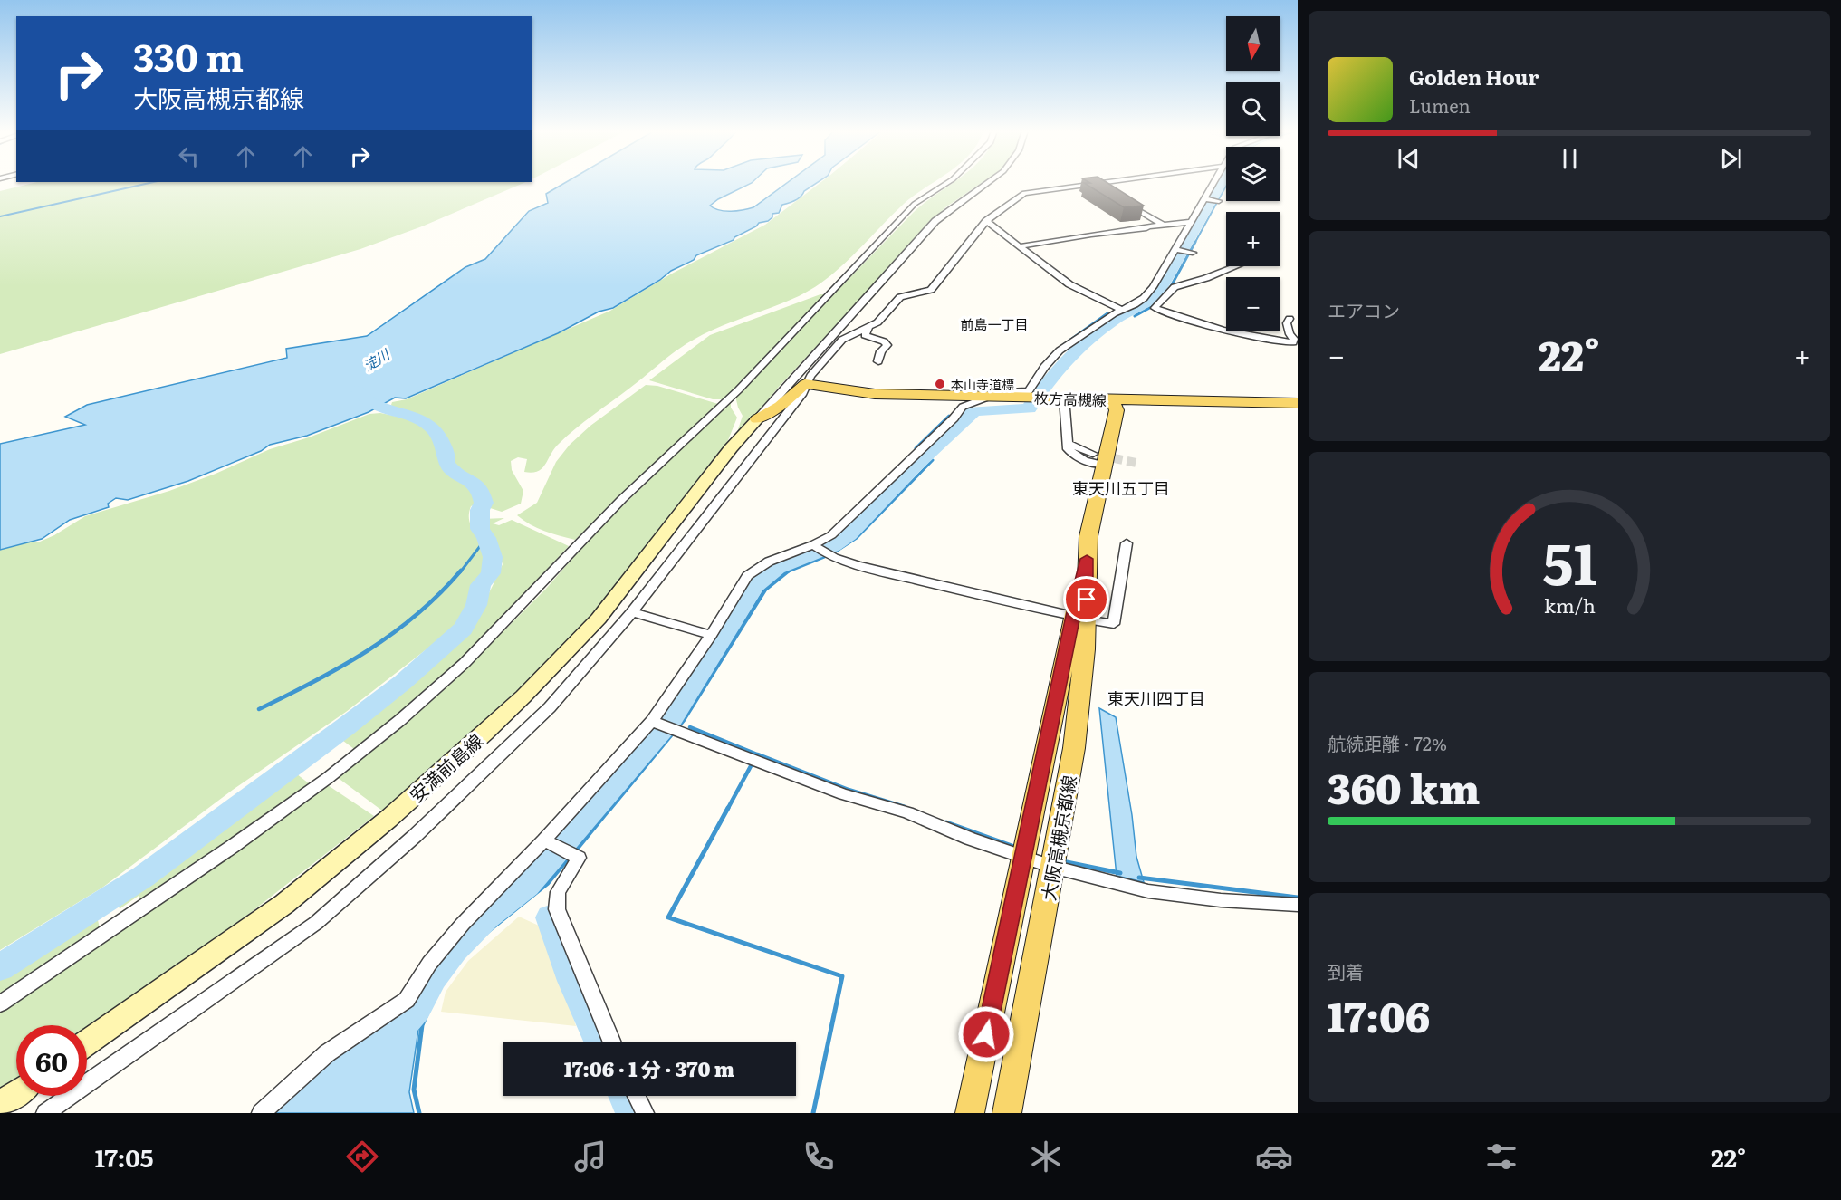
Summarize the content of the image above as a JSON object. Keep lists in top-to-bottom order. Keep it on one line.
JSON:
{"streets":{"main road":["枚方高槻線","安満前島線","大阪高槻京都線"]},"crossings":[["枚方高槻線","大阪高槻京都線"]],"districts":["前島一丁目","東天川五丁目","東天川四丁目"],"water":["淀川"],"places":["本山寺道標"],"north":"bottom","page":{"map_buttons":["+","−"],"turn":["330 m","大阪高槻京都線"],"song":["Golden Hour","Lumen"],"tile":["エアコン",["航続距離 · 72%","360 km"],["到着","17:06"]],"heat":["−","22°","+"],"limit":"60","trip":"17:06 · 1 分 · 370 m","tabs":["17:05","22°"],"gauge":["51","km/h"]}}
